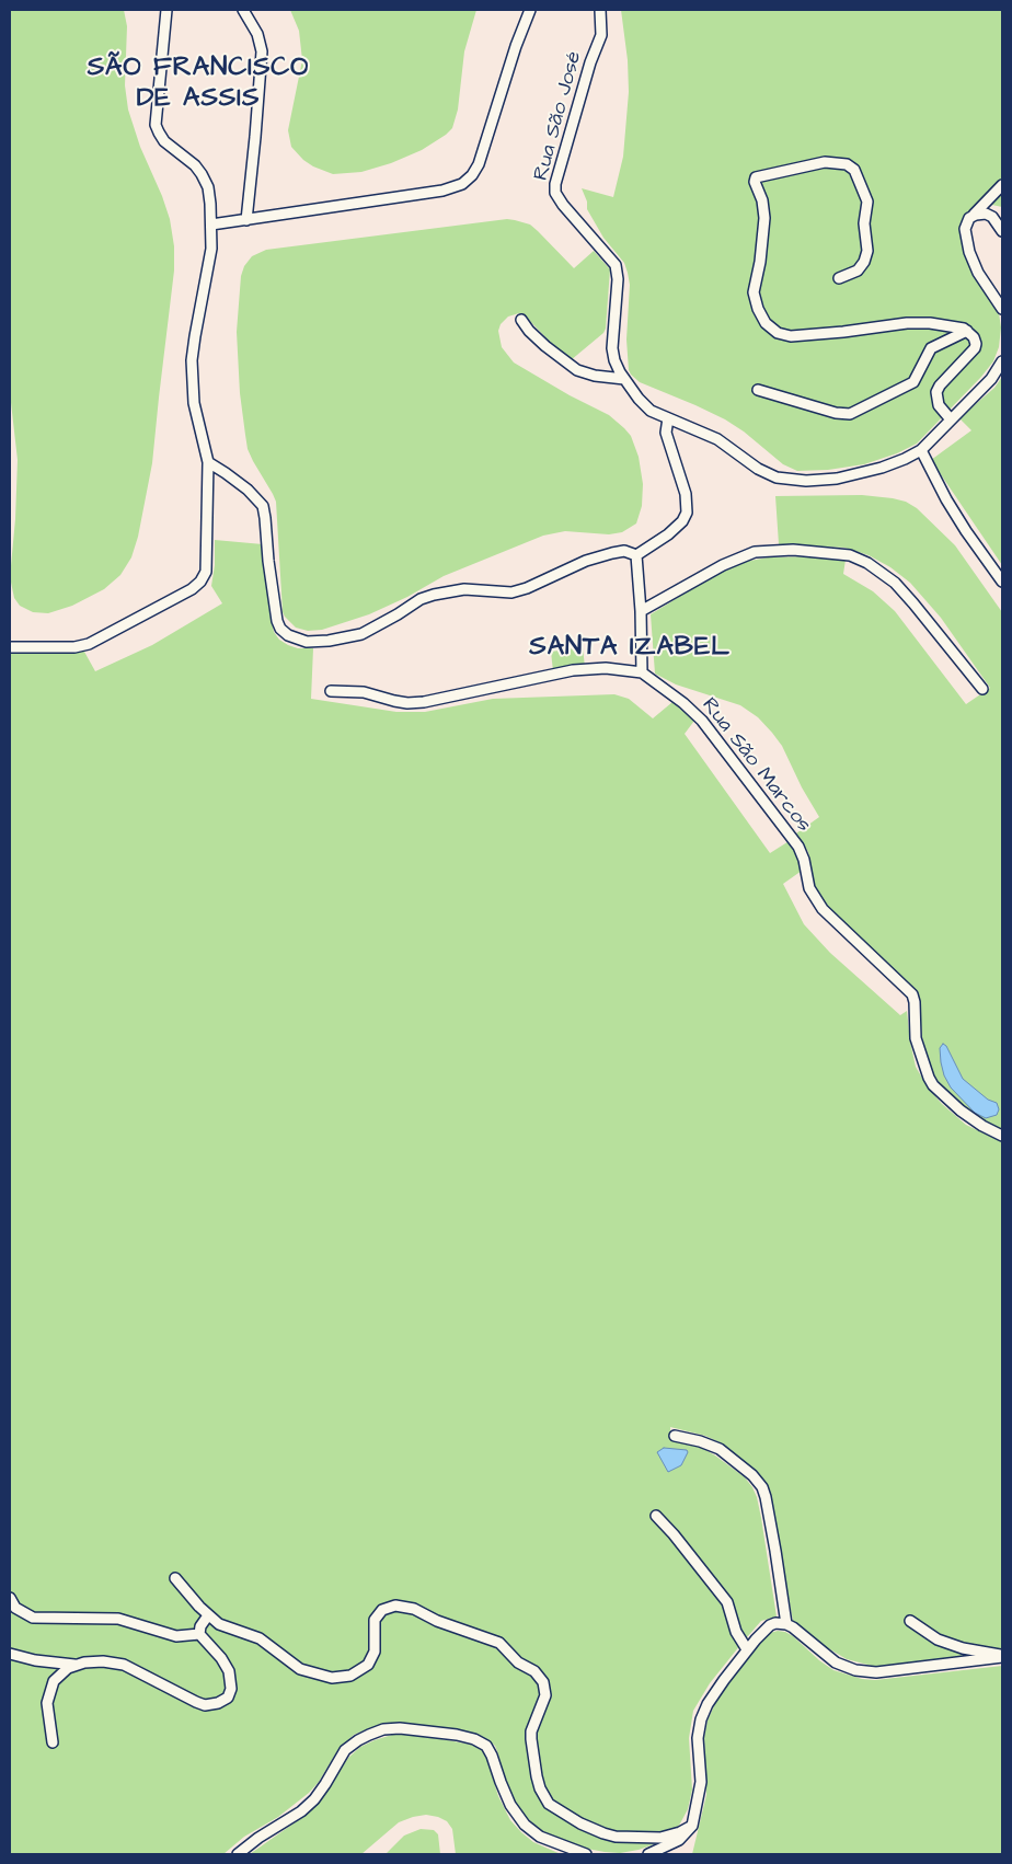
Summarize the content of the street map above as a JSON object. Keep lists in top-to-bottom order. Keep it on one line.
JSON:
{"streets":{"street":["Rua São José","Rua São Marcos"]},"districts":["SÃO FRANCISCO DE ASSIS","SANTA IZABEL"]}
